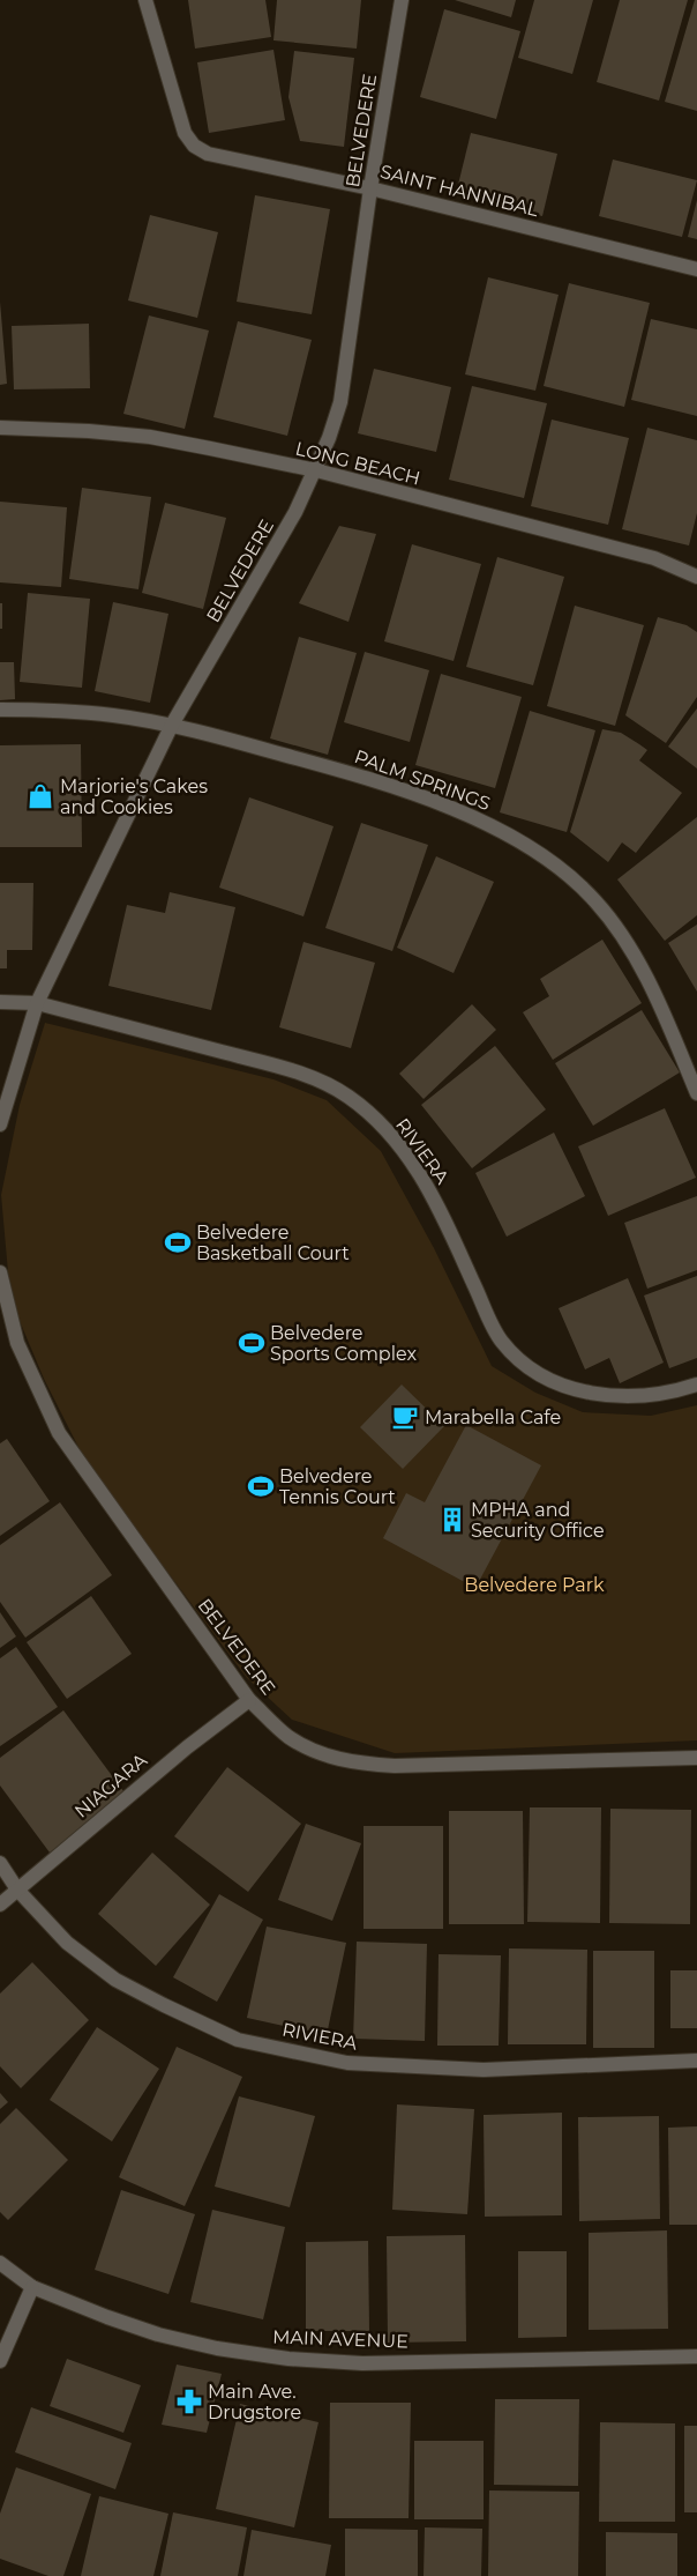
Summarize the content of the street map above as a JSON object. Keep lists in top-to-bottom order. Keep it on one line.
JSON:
{"streets":{"street":["BELVEDERE","SAINT HANNIBAL","LONG BEACH","PALM SPRINGS","RIVIERA","NIAGARA","MAIN AVENUE"]},"crossings":[["BELVEDERE","SAINT HANNIBAL"],["BELVEDERE","LONG BEACH"],["BELVEDERE","PALM SPRINGS"],["BELVEDERE","RIVIERA"],["BELVEDERE","NIAGARA"],["RIVIERA","NIAGARA"]],"parks":["Belvedere Park"],"places":{"shop":["Marjorie's Cakes and Cookies"],"sports":["Belvedere Basketball Court","Belvedere Sports Complex","Belvedere Tennis Court"],"cafe":["Marabella Cafe"],"building":["MPHA and Security Office"],"pharmacy":["Main Ave. Drugstore"]}}
